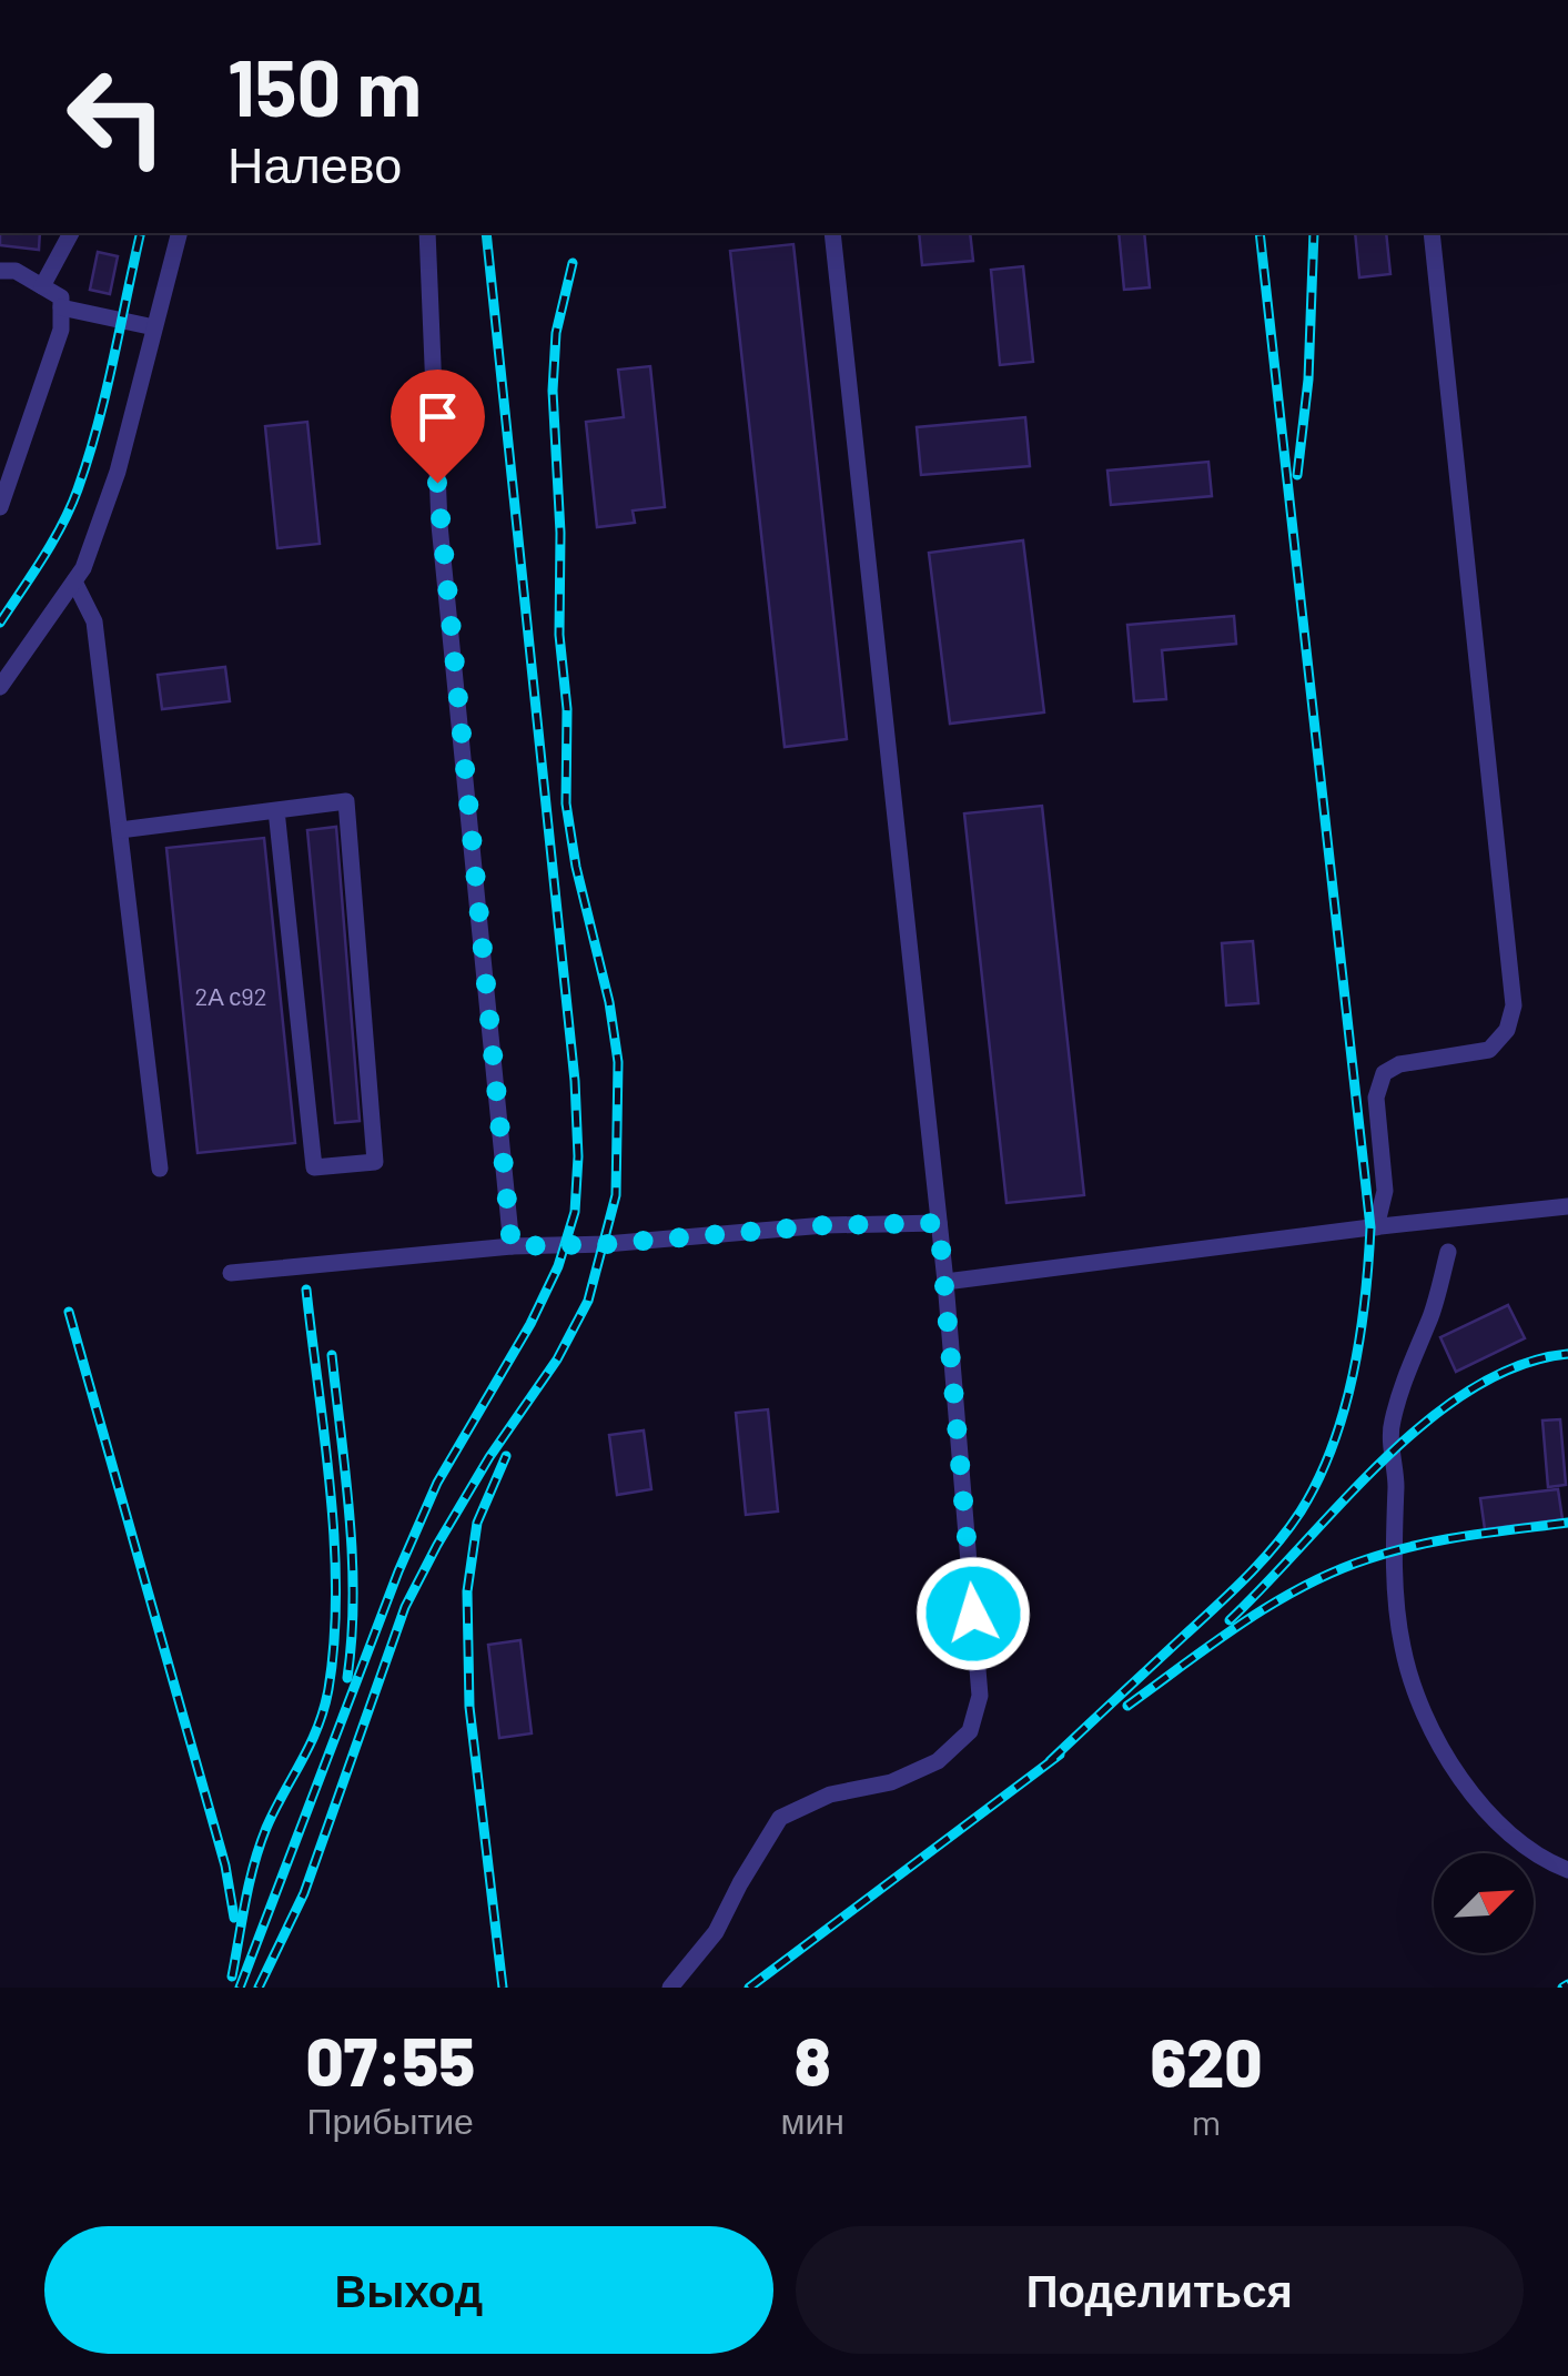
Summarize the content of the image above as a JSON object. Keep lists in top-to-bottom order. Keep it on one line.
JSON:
{"house_numbers":["2А с92"],"north":"top right","page":{"turn":["150 m","Налево"],"eta":["07:55","Прибытие","8","мин","620","m"],"buttons":["Выход","Поделиться"]}}
